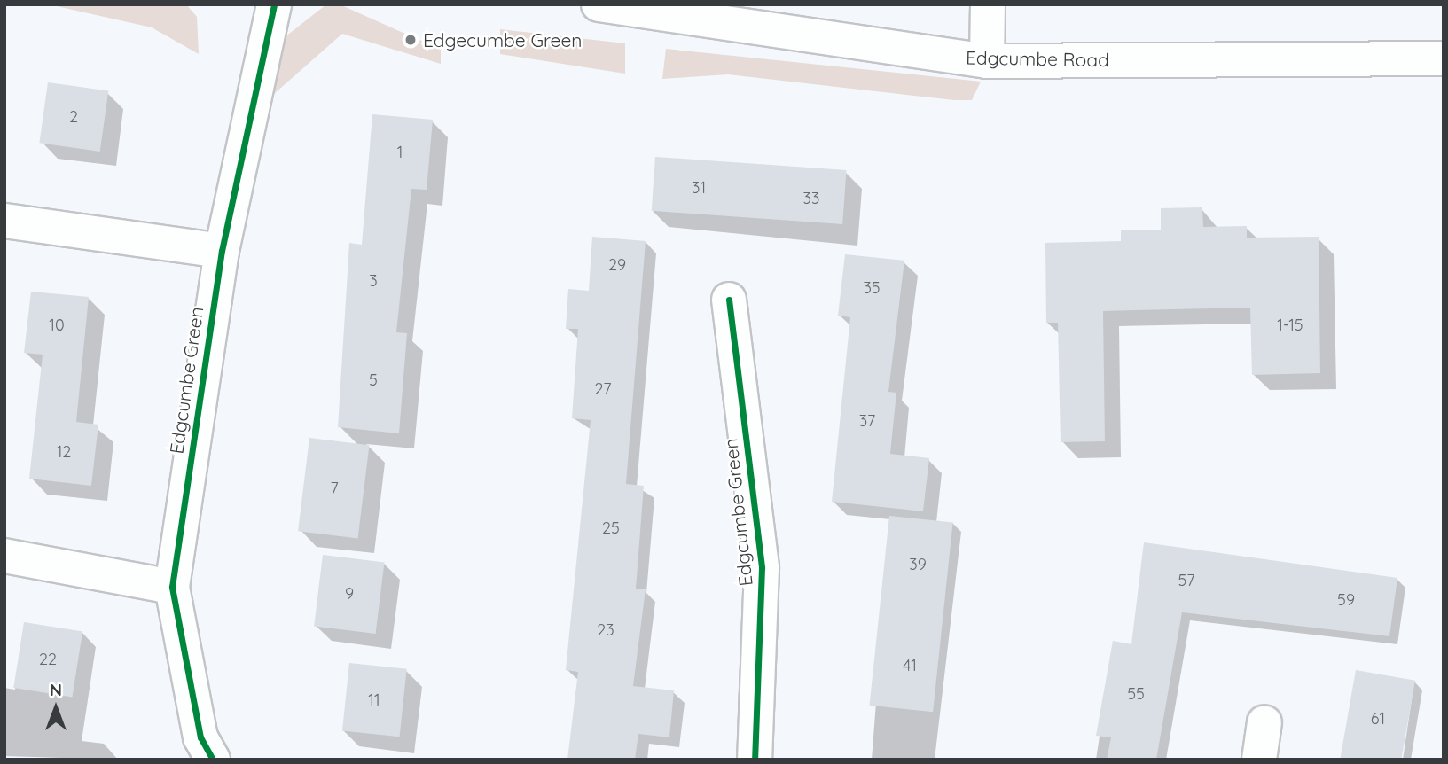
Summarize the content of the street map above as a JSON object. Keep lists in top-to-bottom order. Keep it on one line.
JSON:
{"streets":{"street":["Edgcumbe Road","Edgcumbe Green"]},"places":["Edgecumbe Green"],"house_numbers":["2","1","31","33","29","3","35","10","1-15","5","27","37","12","7","25","39","57","9","59","23","22","41","55","11","61"],"north":"top"}
